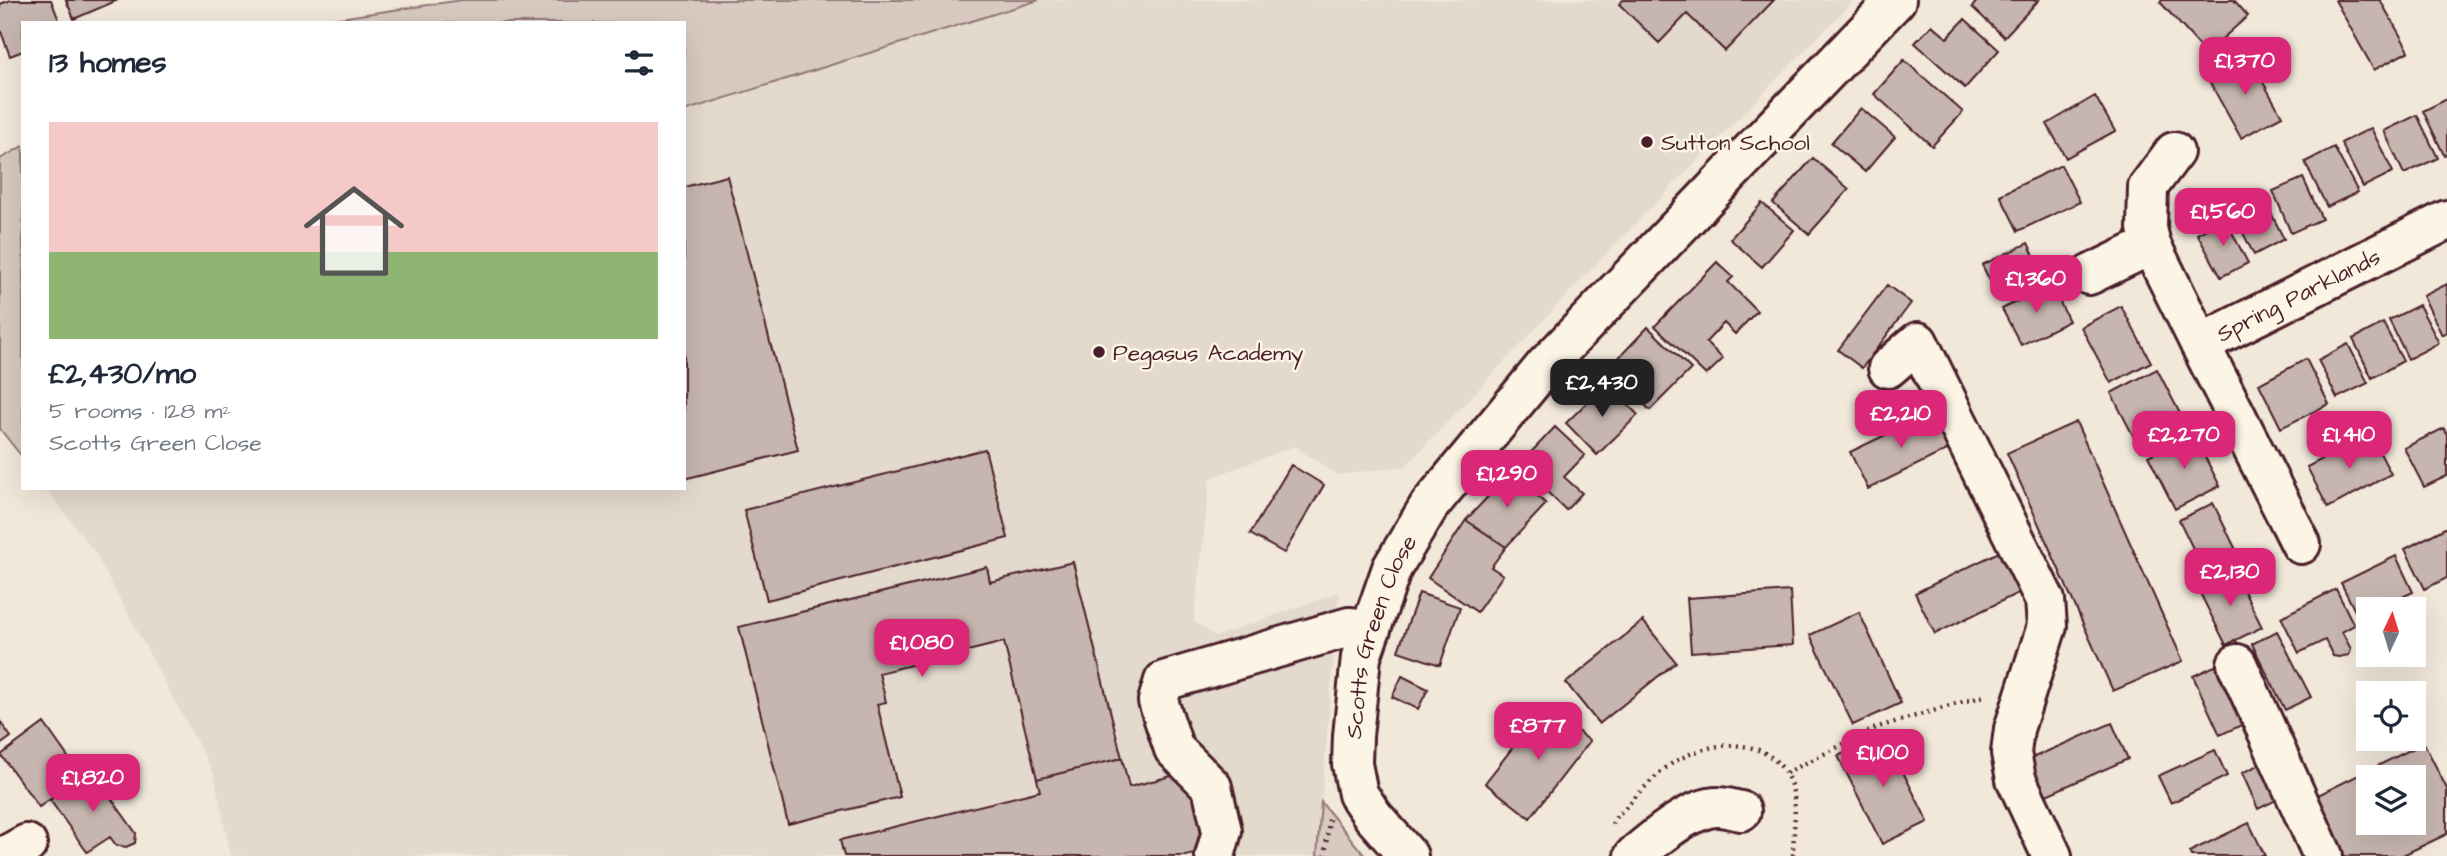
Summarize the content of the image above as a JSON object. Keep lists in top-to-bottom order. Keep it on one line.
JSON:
{"streets":{"street":["Spring Parklands","Scotts Green Close"]},"places":["Sutton School","Pegasus Academy"],"north":"top","page":{"heading":"13 homes","price":["£1,370","£1,560","£1,360","£2,430","£2,210","£2,270","£1,410","£1,290","£2,130","£1,080","£877","£1,100","£1,820"],"list":[{"name":"£2,430/mo","note":"5 rooms · 128 m² · Scotts Green Close"}]}}
